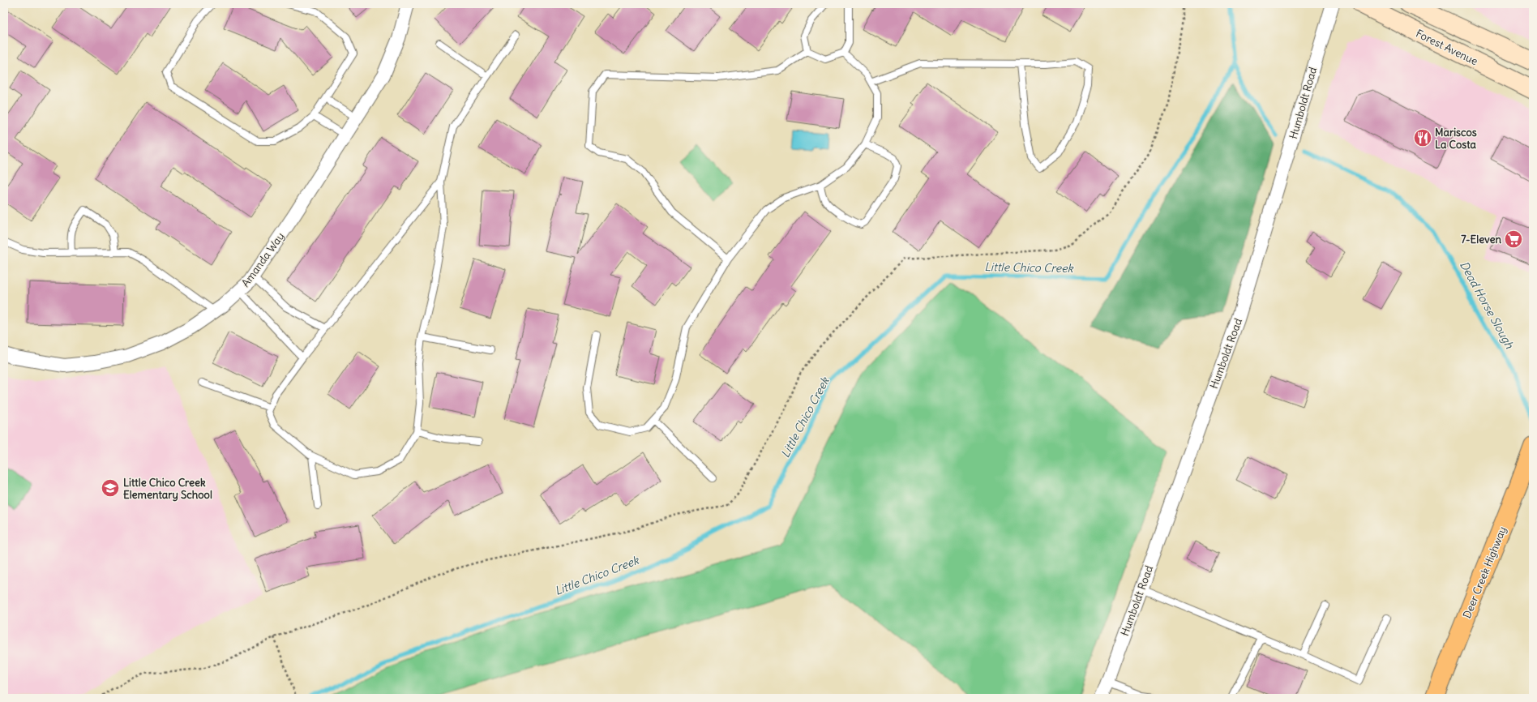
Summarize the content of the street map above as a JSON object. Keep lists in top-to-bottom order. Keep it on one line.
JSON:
{"streets":{"main road":["Deer Creek Highway"],"street":["Forest Avenue","Humboldt Road","Amanda Way"]},"water":["Little Chico Creek","Dead Horse Slough"],"places":{"restaurant":["Mariscos La Costa"],"supermarket":["7-Eleven"],"school or university":["Little Chico Creek Elementary School"]}}
